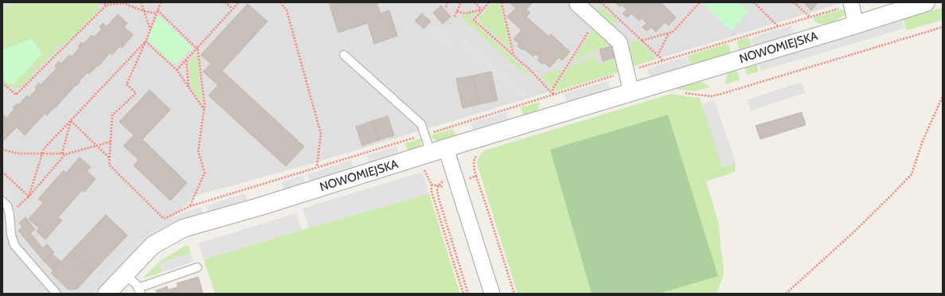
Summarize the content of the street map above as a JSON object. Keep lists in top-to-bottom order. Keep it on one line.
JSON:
{"streets":{"street":["NOWOMIEJSKA"]}}
